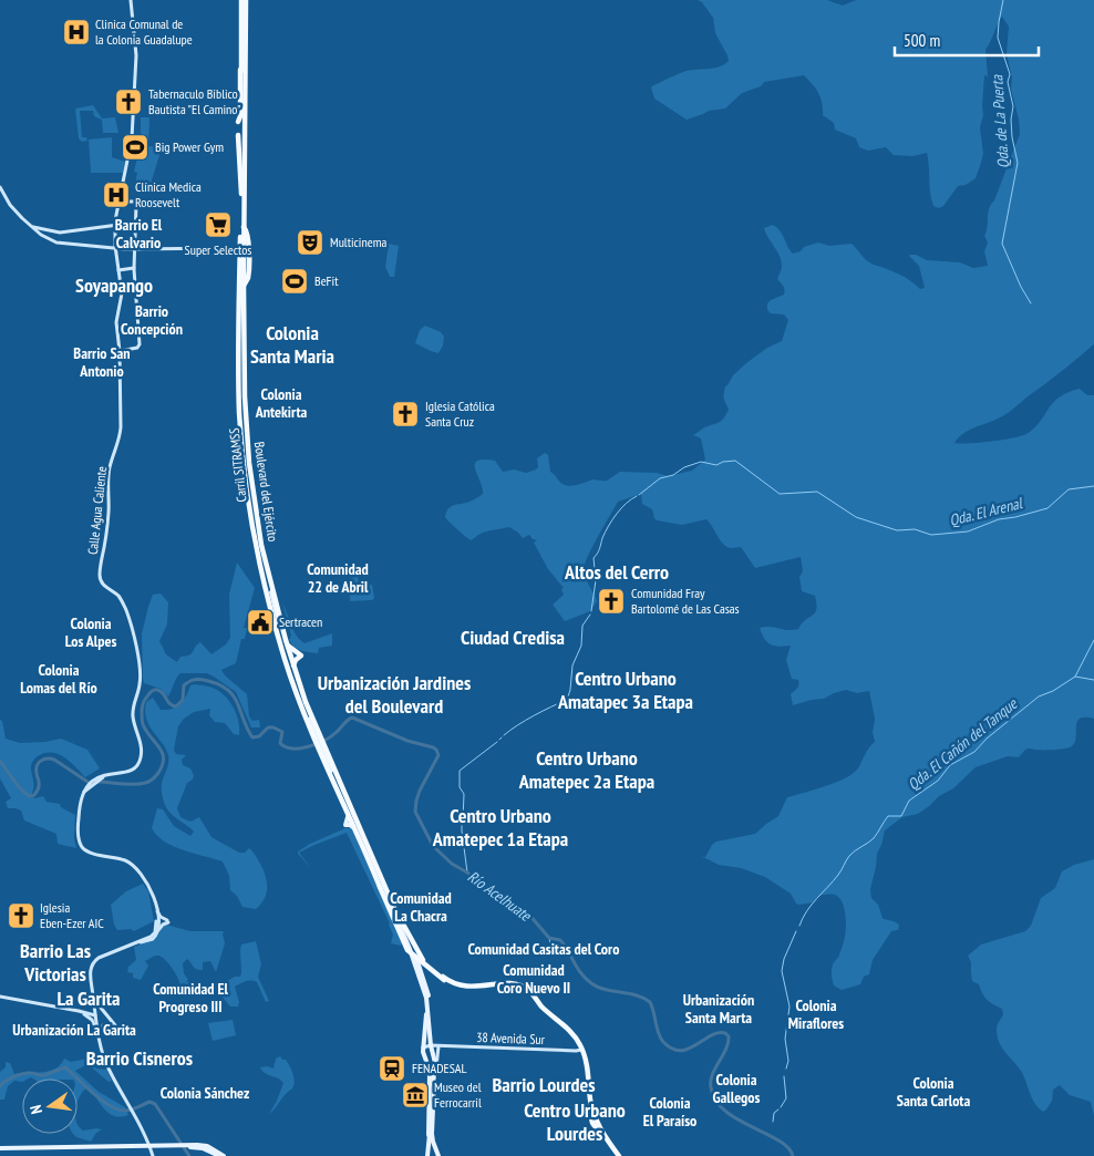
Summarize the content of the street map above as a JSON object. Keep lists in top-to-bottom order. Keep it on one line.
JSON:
{"streets":{"highway":["Boulevard del Ejército"],"main road":["Carril SITRAMSS","Calle Agua Caliente","38 Avenida Sur"]},"crossings":[["Carril SITRAMSS","Boulevard del Ejército"],["Boulevard del Ejército","38 Avenida Sur"]],"districts":["Barrio El Calvario","Soyapango","Barrio Concepción","Colonia Santa Maria","Barrio San Antonio","Colonia Antekirta","Comunidad 22 de Abril","Altos del Cerro","Colonia Los Alpes","Ciudad Credisa","Colonia Lomas del Río","Centro Urbano Amatapec 3a Etapa","Urbanización Jardines del Boulevard","Centro Urbano Amatepec 2a Etapa","Centro Urbano Amatepec 1a Etapa","Comunidad La Chacra","Comunidad Casitas del Coro","Barrio Las Victorias","Comunidad Coro Nuevo II","Comunidad El Progreso III","La Garita","Urbanización Santa Marta","Colonia Miraflores","Urbanización La Garita","Barrio Cisneros","Colonia Gallegos","Colonia Santa Carlota","Barrio Lourdes","Colonia Sánchez","Colonia El Paraíso","Centro Urbano Lourdes"],"water":["Qda. de La Puerta","Qda. El Arenal","Qda. El Cañón del Tanque","Río Acelhuate"],"places":{"hospital":["Clinica Comunal de la Colonia Guadalupe","Clínica Medica Roosevelt"],"church":["Tabernaculo Biblico Bautista \"El Camino\"","Iglesia Católica Santa Cruz","Comunidad Fray Bartolomé de Las Casas","Iglesia Eben-Ezer AIC"],"sports":["Big Power Gym","BeFit"],"supermarket":["Super Selectos"],"theatre":["Multicinema"],"public building":["Sertracen"],"station":["FENADESAL"],"museum":["Museo del Ferrocarril"]},"scale_bar":"500 m","north":"left"}
